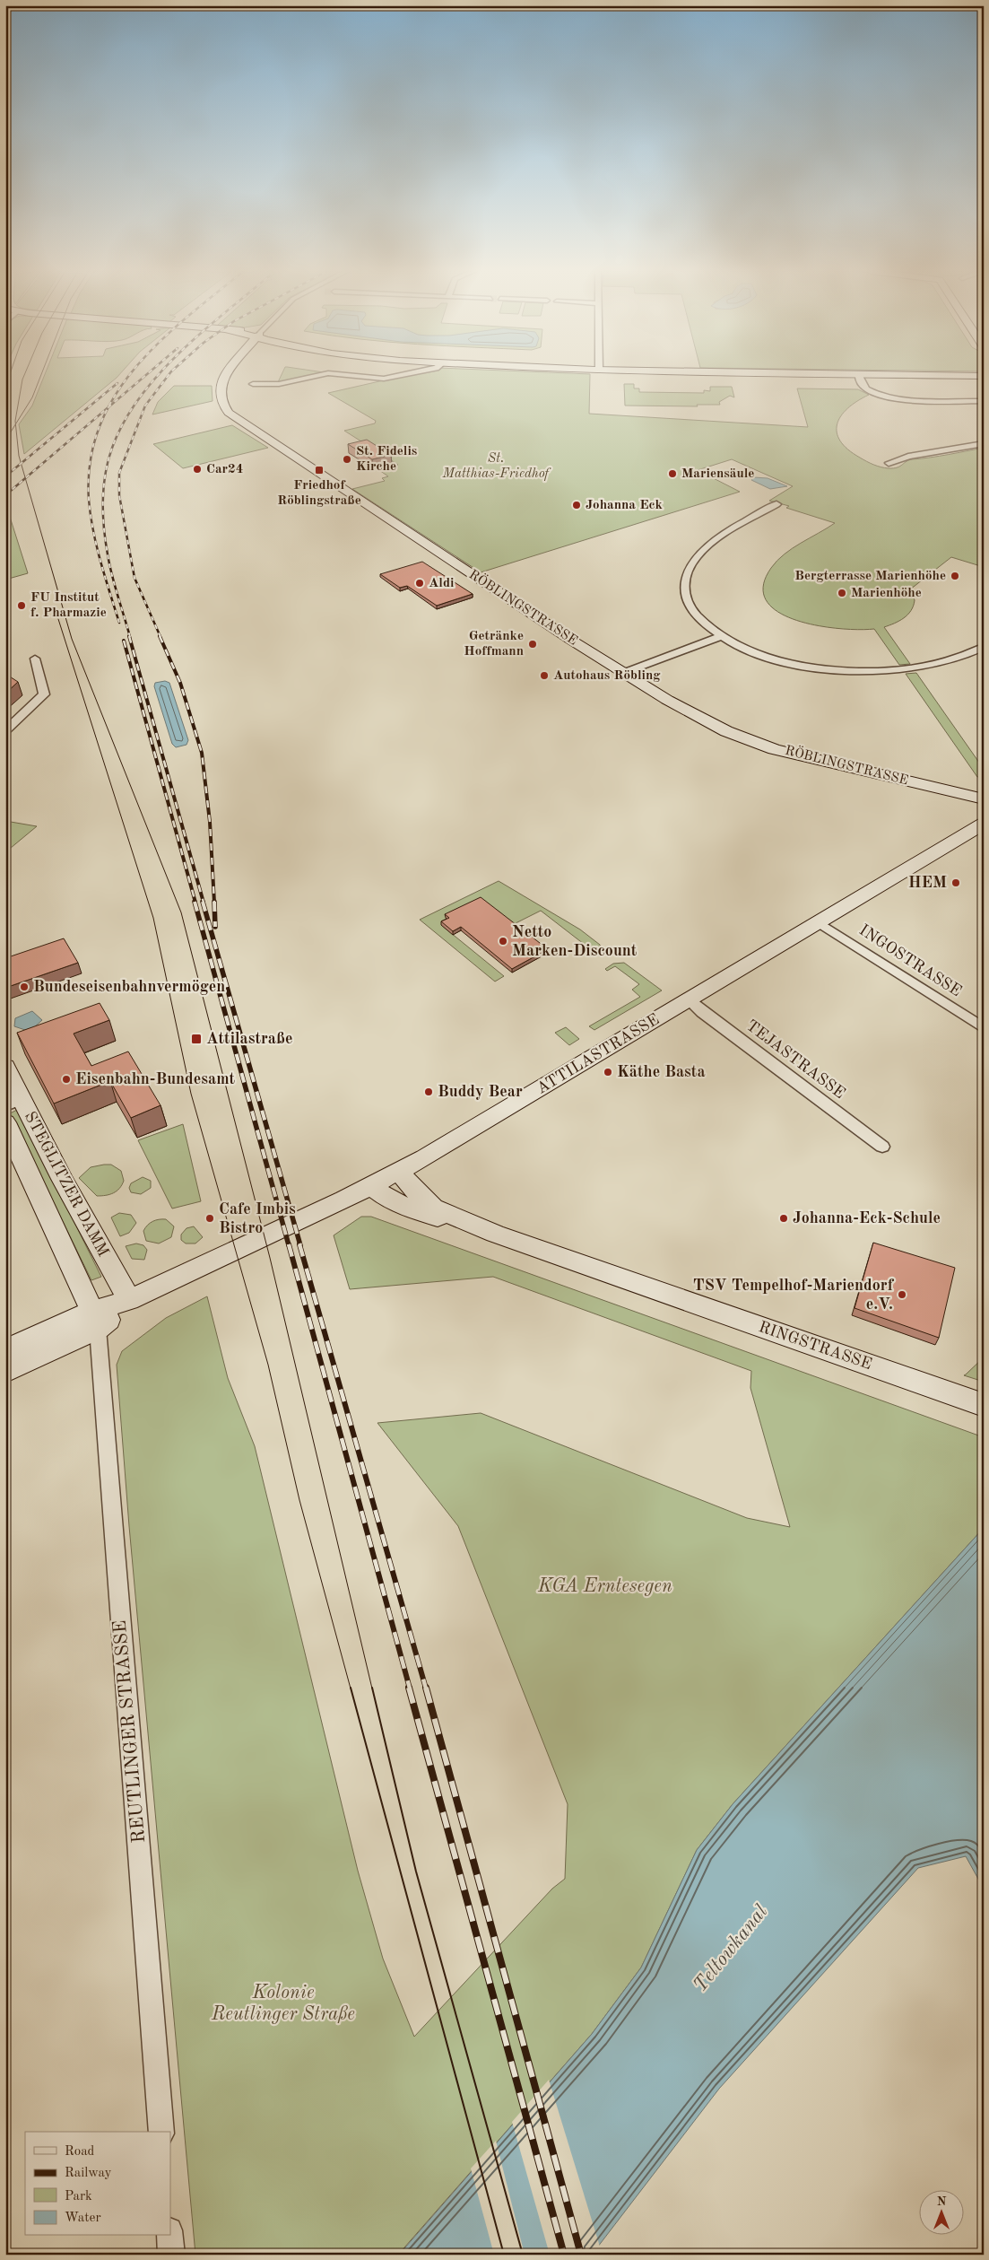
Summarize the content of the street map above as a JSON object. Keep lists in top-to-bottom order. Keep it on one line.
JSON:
{"streets":{"main road":["RÖBLINGSTRASSE","ATTILASTRASSE","STEGLITZER DAMM","RINGSTRASSE"],"street":["INGOSTRASSE","TEJASTRASSE","REUTLINGER STRASSE"]},"crossings":[["INGOSTRASSE","ATTILASTRASSE"],["ATTILASTRASSE","TEJASTRASSE"],["ATTILASTRASSE","STEGLITZER DAMM"],["ATTILASTRASSE","RINGSTRASSE"],["ATTILASTRASSE","REUTLINGER STRASSE"],["STEGLITZER DAMM","REUTLINGER STRASSE"]],"water":["Teltowkanal"],"parks":["St. Matthias-Friedhof","KGA Erntesegen","Kolonie Reutlinger Straße"],"places":{"other":["St. Fidelis Kirche","Car24","Mariensäule","Johanna Eck","Bergterrasse Marienhöhe","Aldi","Marienhöhe","FU Institut f. Pharmazie","Getränke Hoffmann","Autohaus Röbling","HEM","Netto Marken-Discount","Bundeseisenbahnvermögen","Käthe Basta","Eisenbahn-Bundesamt","Buddy Bear","Cafe Imbis Bistro","Johanna-Eck-Schule","TSV Tempelhof-Mariendorf e.V."],"transit":["Friedhof Röblingstraße","Attilastraße"]},"legend":["Road","Railway","Park","Water"],"north":"top"}
